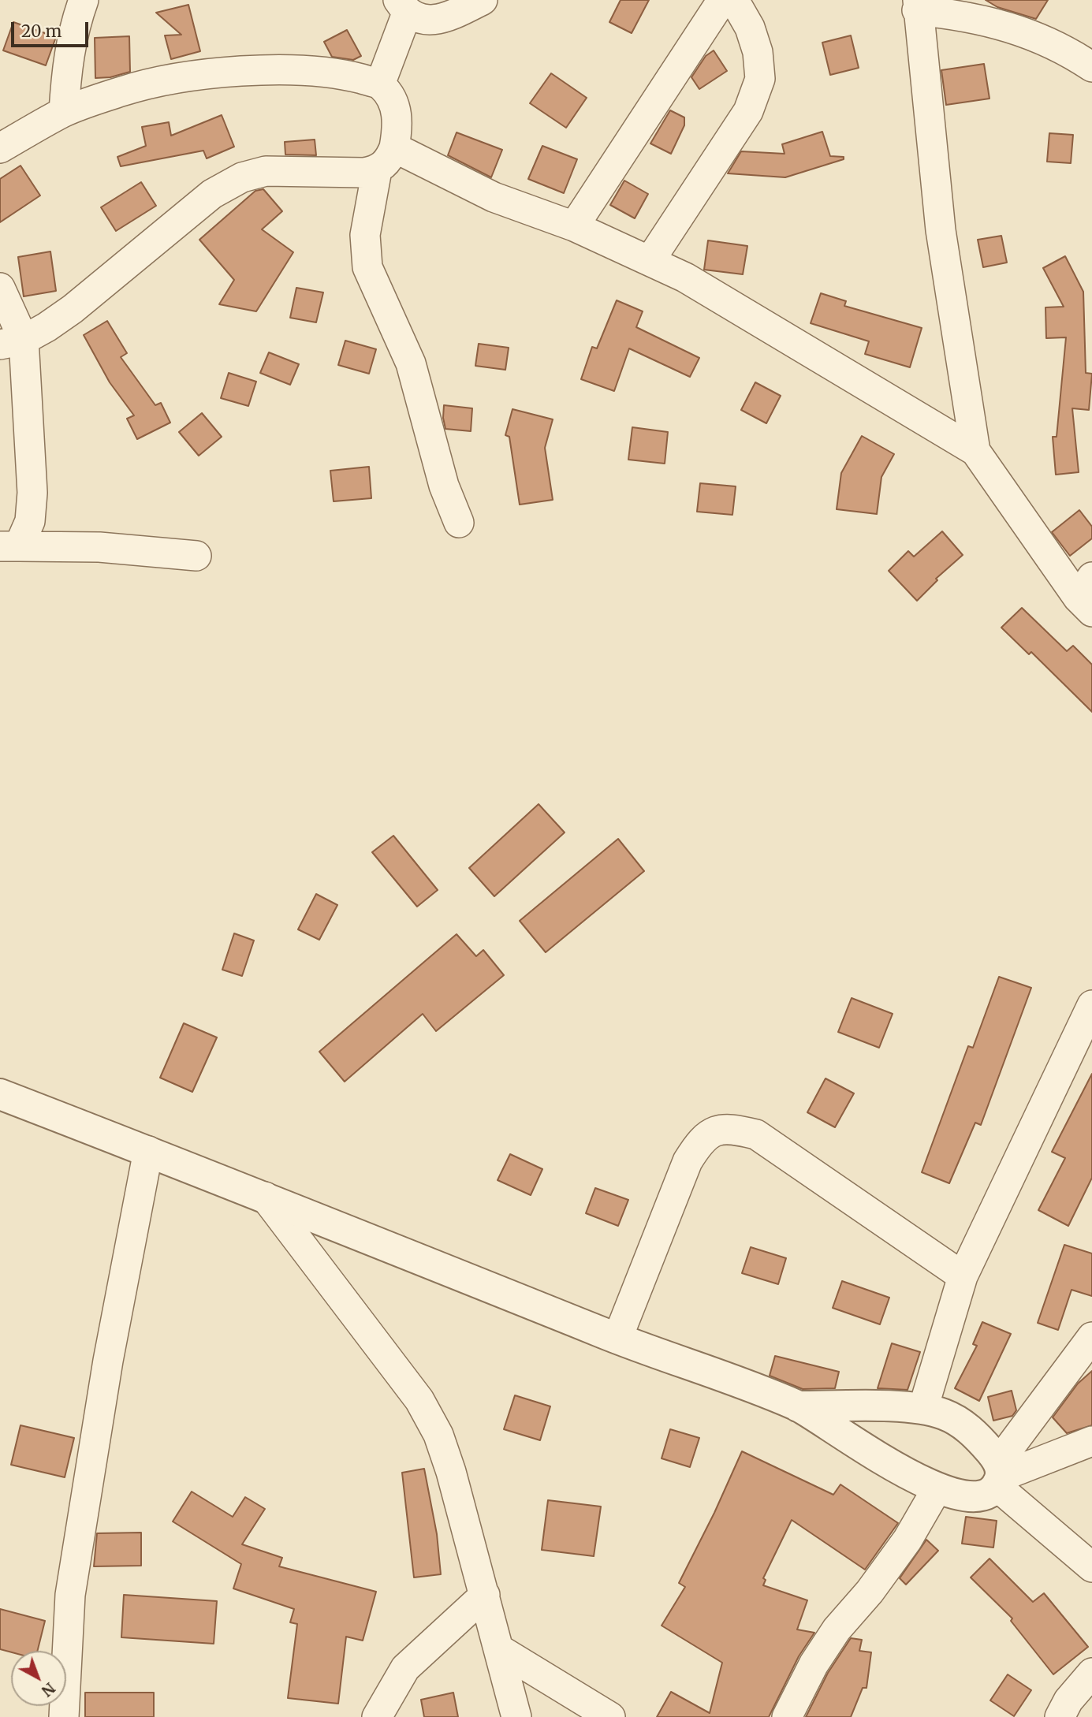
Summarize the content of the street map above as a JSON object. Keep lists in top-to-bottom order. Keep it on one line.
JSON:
{"scale_bar":"20 m","north":"bottom right"}
